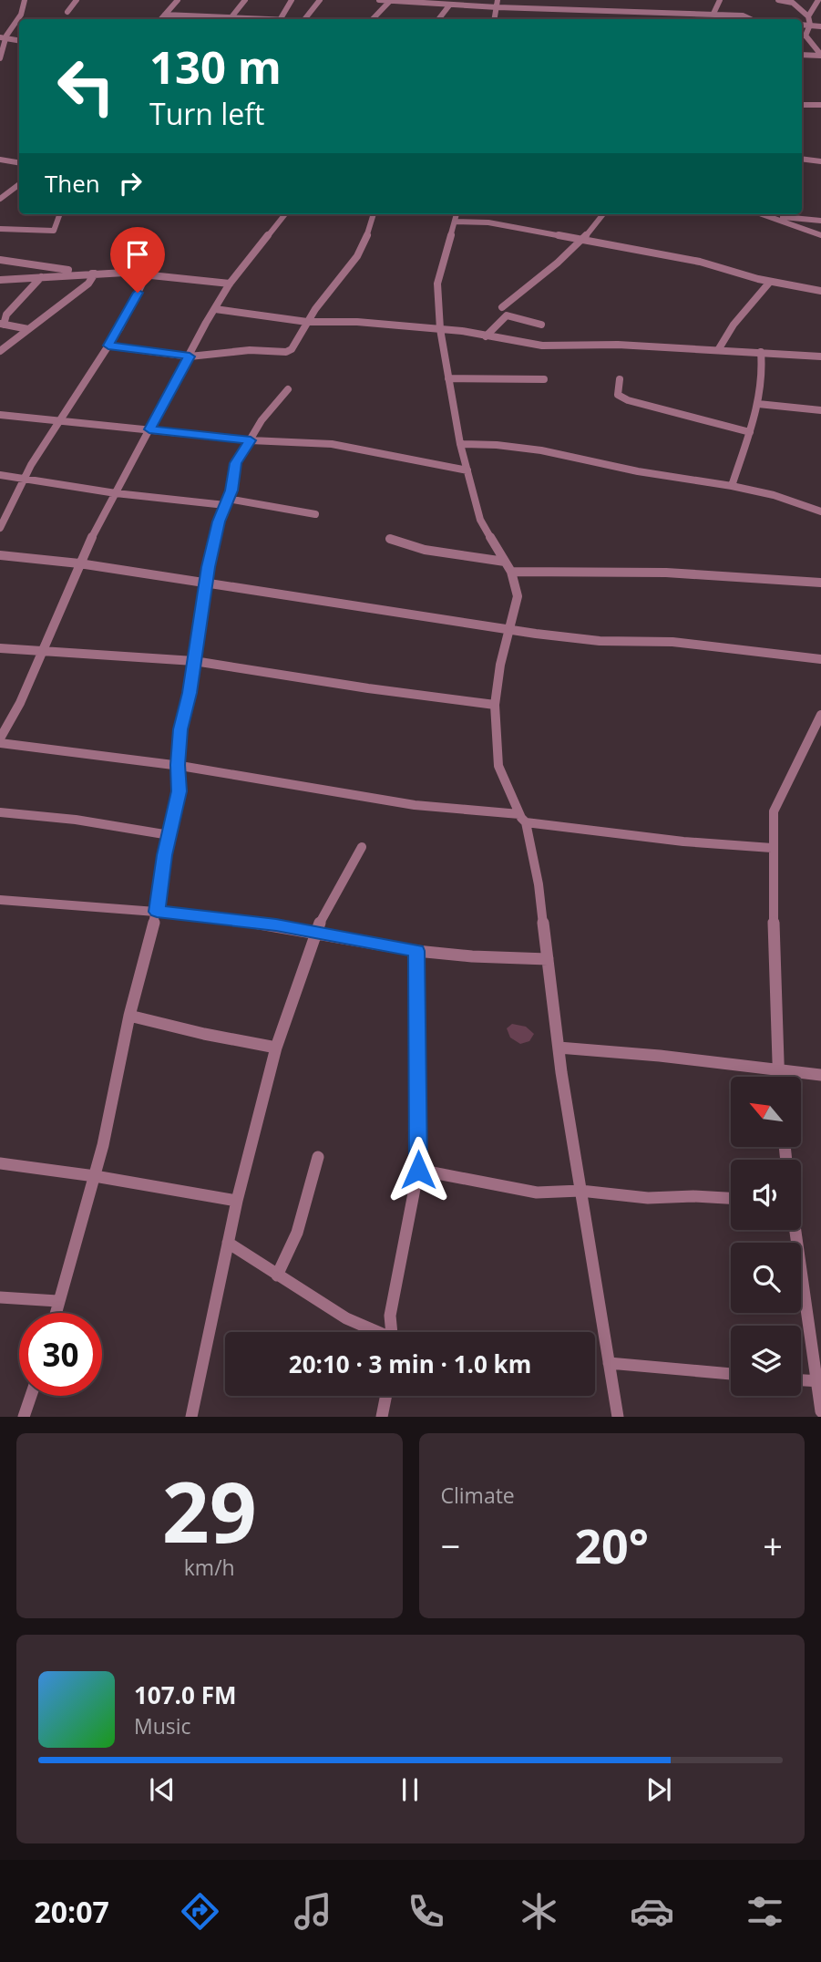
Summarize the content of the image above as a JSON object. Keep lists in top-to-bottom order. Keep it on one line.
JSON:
{"north":"top left","page":{"turn":["130 m","Turn left"],"then":"Then","limit":"30","trip":"20:10 · 3 min · 1.0 km","tile":[["29","km/h"],"Climate"],"heat":["−","20°","+"],"song":["107.0 FM","Music"],"tabs":"20:07"}}
